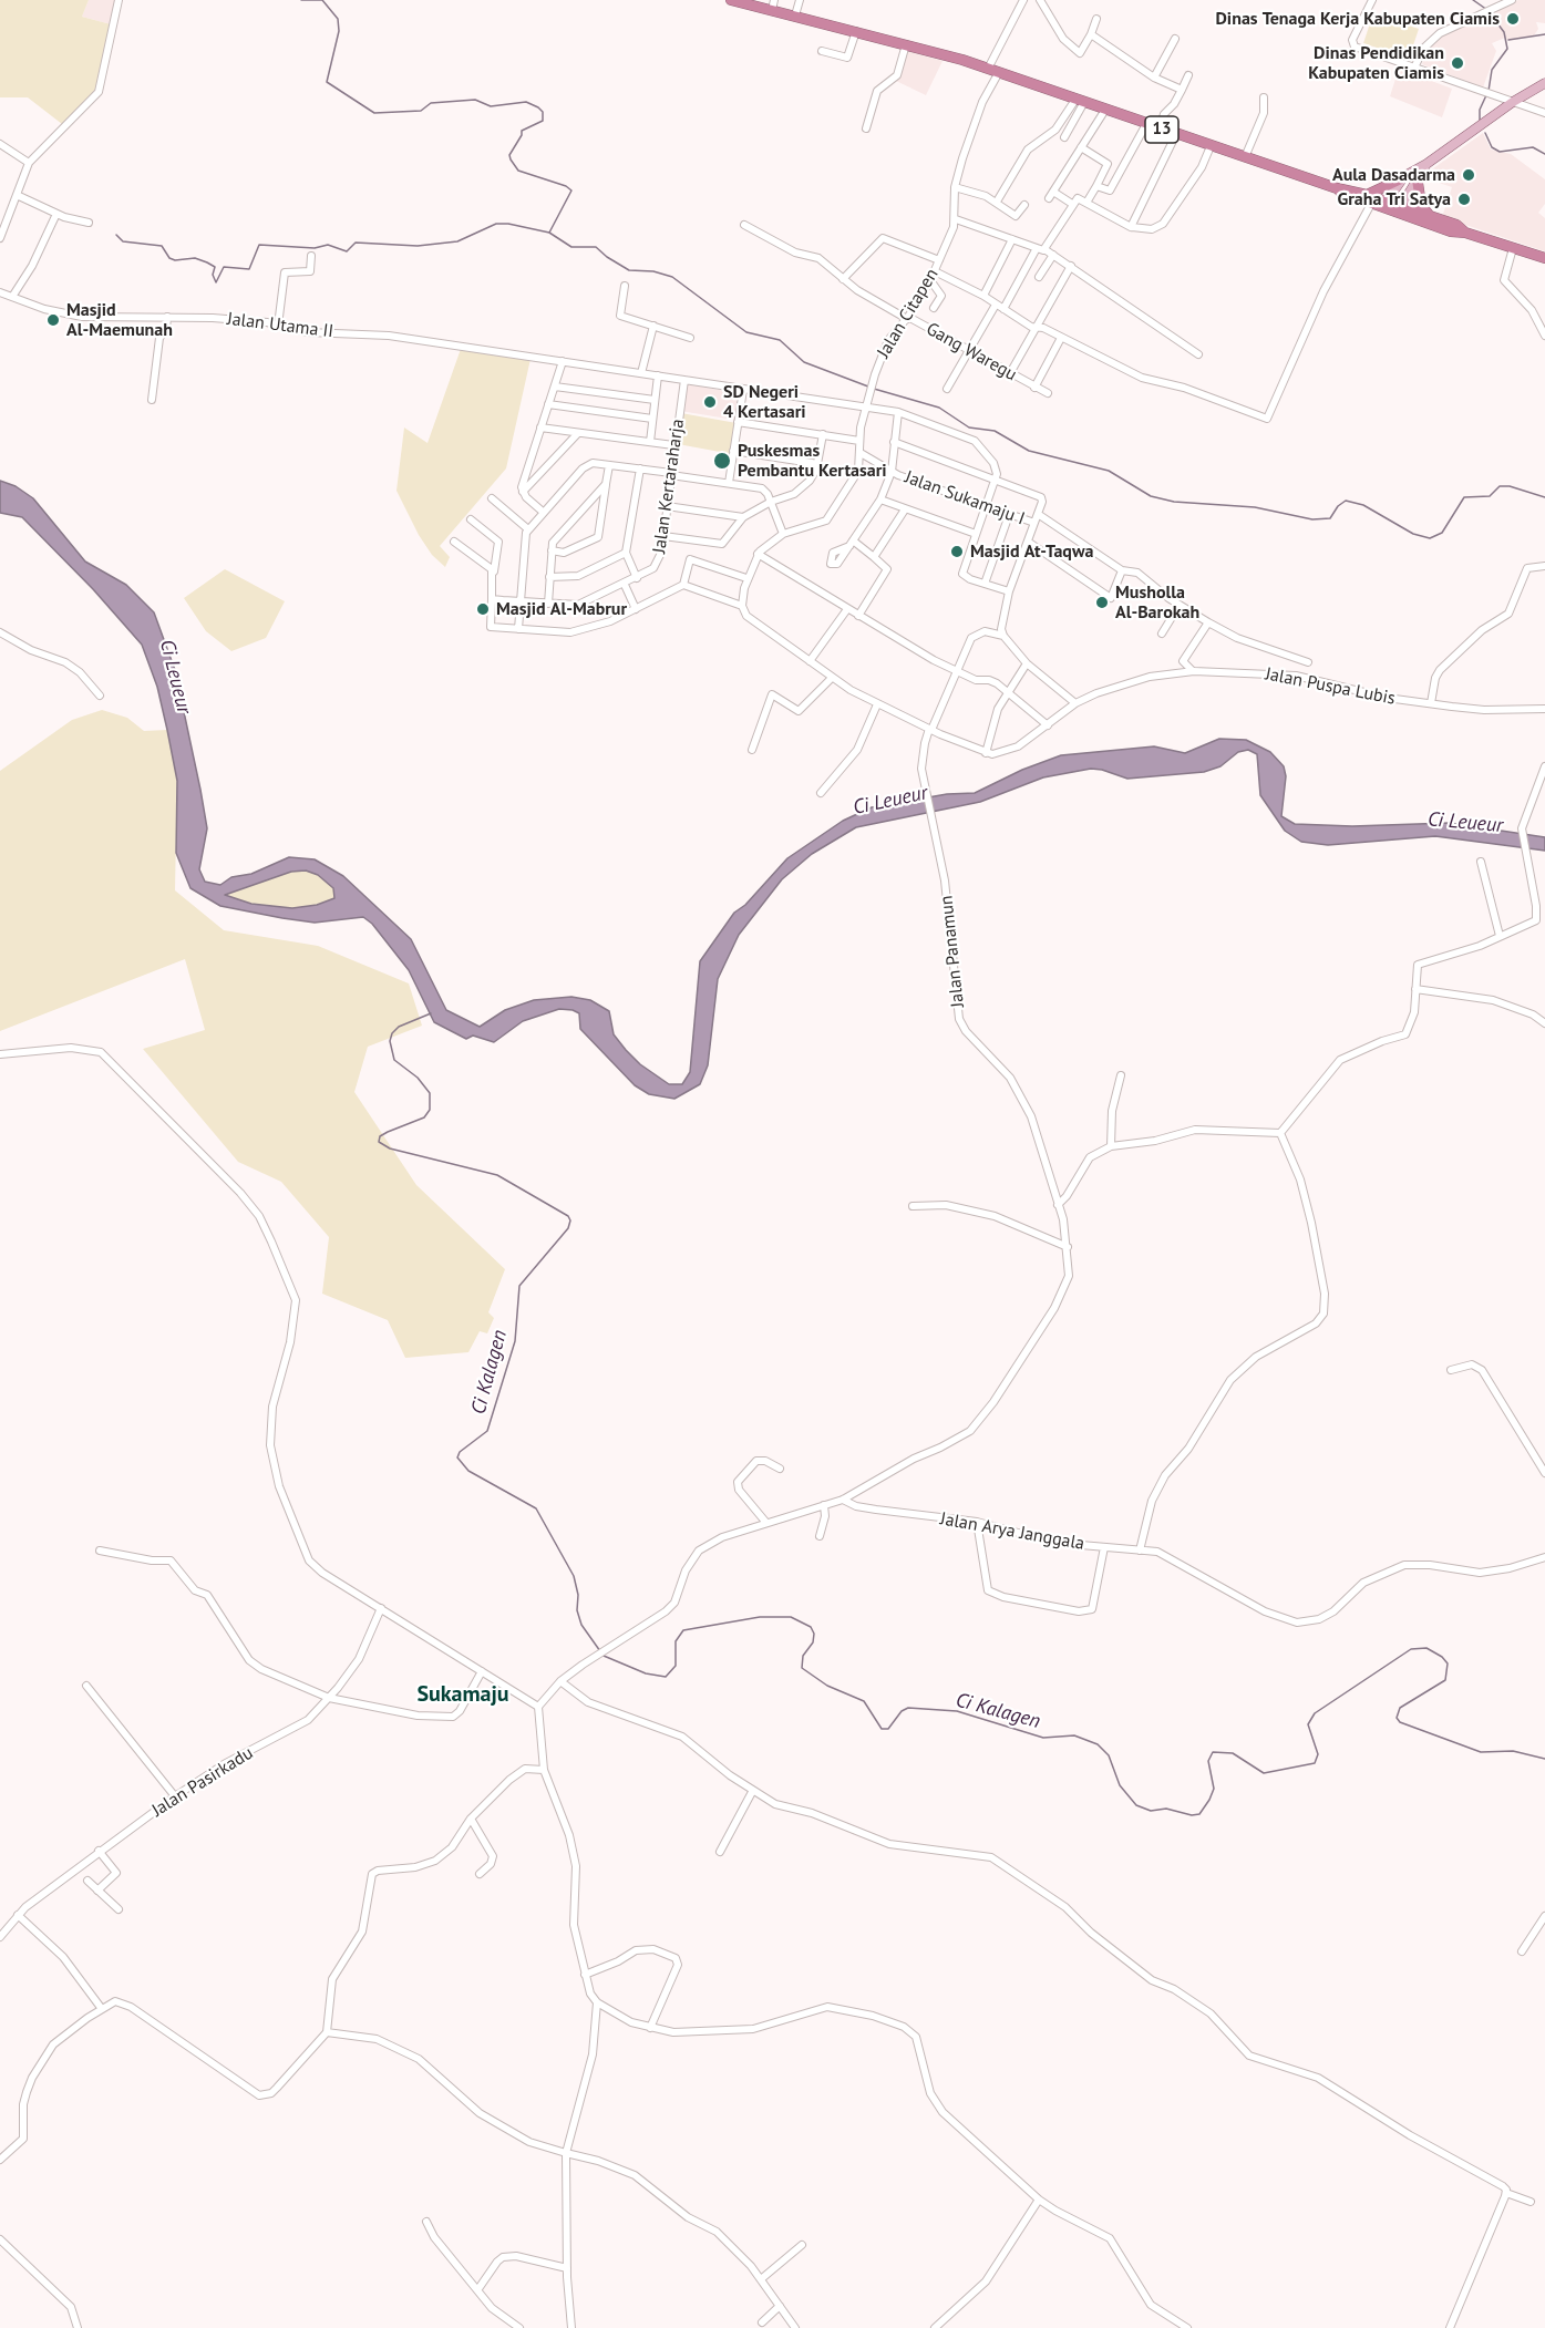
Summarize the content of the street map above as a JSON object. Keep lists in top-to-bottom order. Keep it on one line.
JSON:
{"streets":{"highway":["13"],"street":["Jalan Citapen","Jalan Utama II","Gang Waregu","Jalan Kertaraharja","Jalan Sukamaju I","Jalan Puspa Lubis","Jalan Panamun","Jalan Arya Janggala","Jalan Pasirkadu"]},"crossings":[["13","Jalan Citapen"],["Jalan Citapen","Jalan Utama II"],["Jalan Citapen","Gang Waregu"],["Jalan Citapen","Jalan Sukamaju I"],["Jalan Utama II","Jalan Kertaraharja"],["Jalan Panamun","Jalan Arya Janggala"]],"districts":["Sukamaju"],"water":["Ci Leueur","Ci Kalagen"],"places":["Dinas Tenaga Kerja Kabupaten Ciamis","Dinas Pendidikan Kabupaten Ciamis","Aula Dasadarma","Graha Tri Satya","Masjid Al-Maemunah","SD Negeri 4 Kertasari","Puskesmas Pembantu Kertasari","Masjid At-Taqwa","Musholla Al-Barokah","Masjid Al-Mabrur"]}
